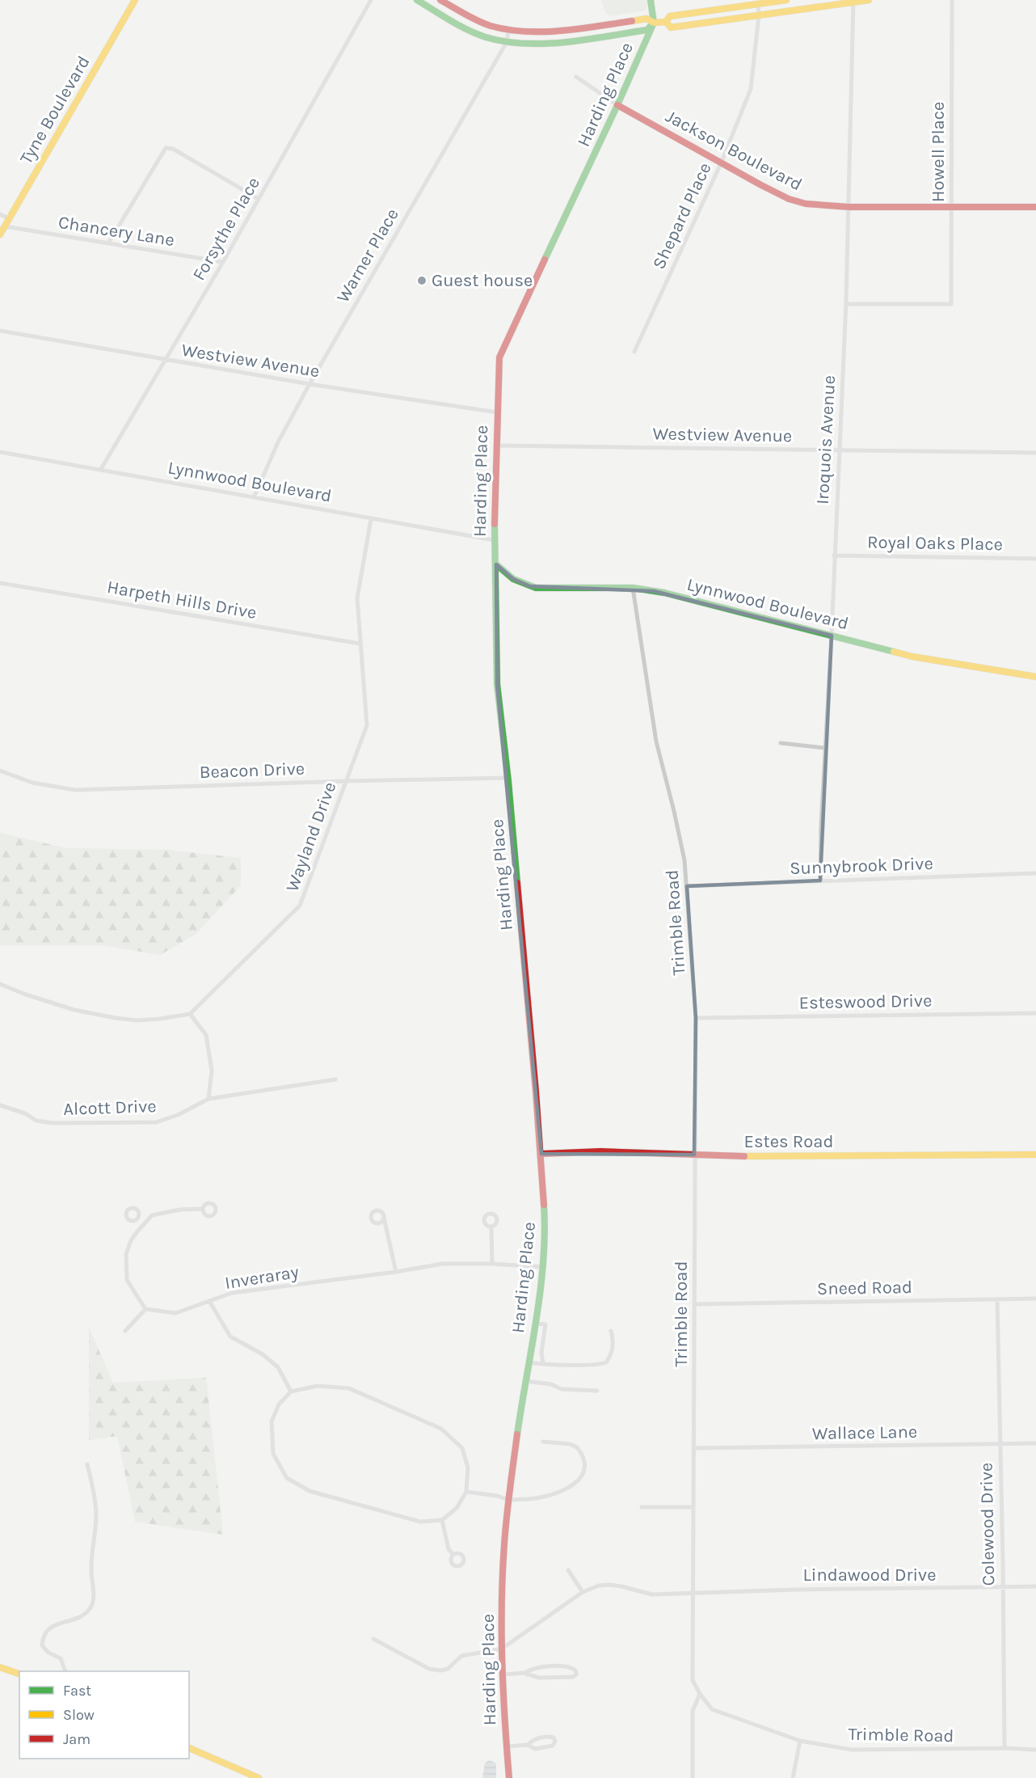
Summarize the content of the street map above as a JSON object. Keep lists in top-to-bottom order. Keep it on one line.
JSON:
{"streets":{"main road":["Harding Place","Tyne Boulevard","Jackson Boulevard","Lynnwood Boulevard","Estes Road"],"street":["Howell Place","Shepard Place","Forsythe Place","Chancery Lane","Warner Place","Westview Avenue","Iroquois Avenue","Royal Oaks Place","Harpeth Hills Drive","Beacon Drive","Wayland Drive","Sunnybrook Drive","Trimble Road","Esteswood Drive","Alcott Drive","Inveraray","Sneed Road","Wallace Lane","Colewood Drive","Lindawood Drive"]},"crossings":[["Harding Place","Jackson Boulevard"],["Harding Place","Westview Avenue"],["Harding Place","Lynnwood Boulevard"],["Harding Place","Beacon Drive"],["Harding Place","Estes Road"],["Harding Place","Inveraray"],["Tyne Boulevard","Chancery Lane"],["Jackson Boulevard","Howell Place"],["Jackson Boulevard","Shepard Place"],["Jackson Boulevard","Iroquois Avenue"],["Howell Place","Iroquois Avenue"],["Forsythe Place","Chancery Lane"],["Forsythe Place","Westview Avenue"],["Forsythe Place","Lynnwood Boulevard"],["Warner Place","Westview Avenue"],["Warner Place","Lynnwood Boulevard"],["Westview Avenue","Iroquois Avenue"],["Iroquois Avenue","Lynnwood Boulevard"],["Iroquois Avenue","Royal Oaks Place"],["Iroquois Avenue","Sunnybrook Drive"],["Lynnwood Boulevard","Wayland Drive"],["Lynnwood Boulevard","Trimble Road"],["Harpeth Hills Drive","Wayland Drive"],["Beacon Drive","Wayland Drive"],["Sunnybrook Drive","Trimble Road"],["Trimble Road","Esteswood Drive"],["Trimble Road","Estes Road"],["Trimble Road","Sneed Road"],["Trimble Road","Wallace Lane"],["Trimble Road","Colewood Drive"],["Trimble Road","Lindawood Drive"],["Sneed Road","Colewood Drive"],["Wallace Lane","Colewood Drive"],["Colewood Drive","Lindawood Drive"]],"places":["Guest house"],"legend":["Fast","Slow","Jam"]}
